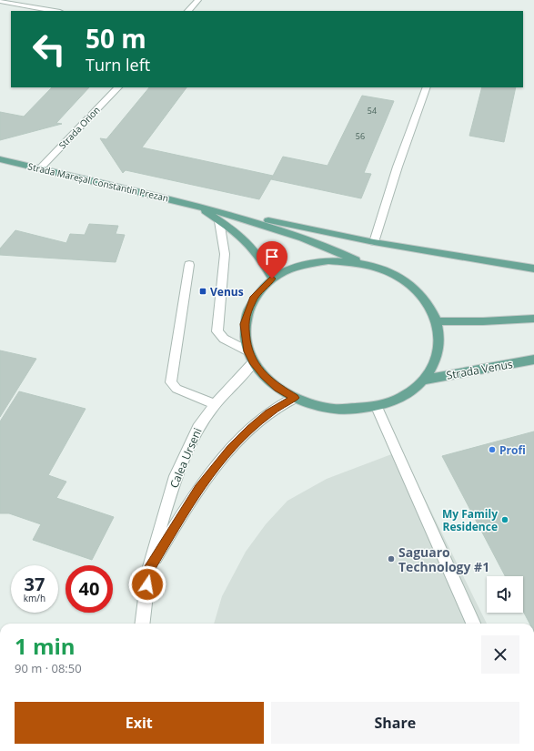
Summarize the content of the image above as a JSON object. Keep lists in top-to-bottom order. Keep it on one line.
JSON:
{"streets":{"main road":["Strada Mareșal Constantin Prezan","Strada Venus"],"street":["Strada Orion","Calea Urseni"]},"crossings":[["Strada Orion","Strada Mareșal Constantin Prezan"]],"places":{"transit":["Venus"],"other":["Profi","My Family Residence","Saguaro Technology #1"]},"house_numbers":["54","56"],"page":{"turn":["50 m","Turn left"],"speed":"37 km/h","limit":"40","heading":["1 min","90 m · 08:50"],"buttons":["Exit","Share"]}}
